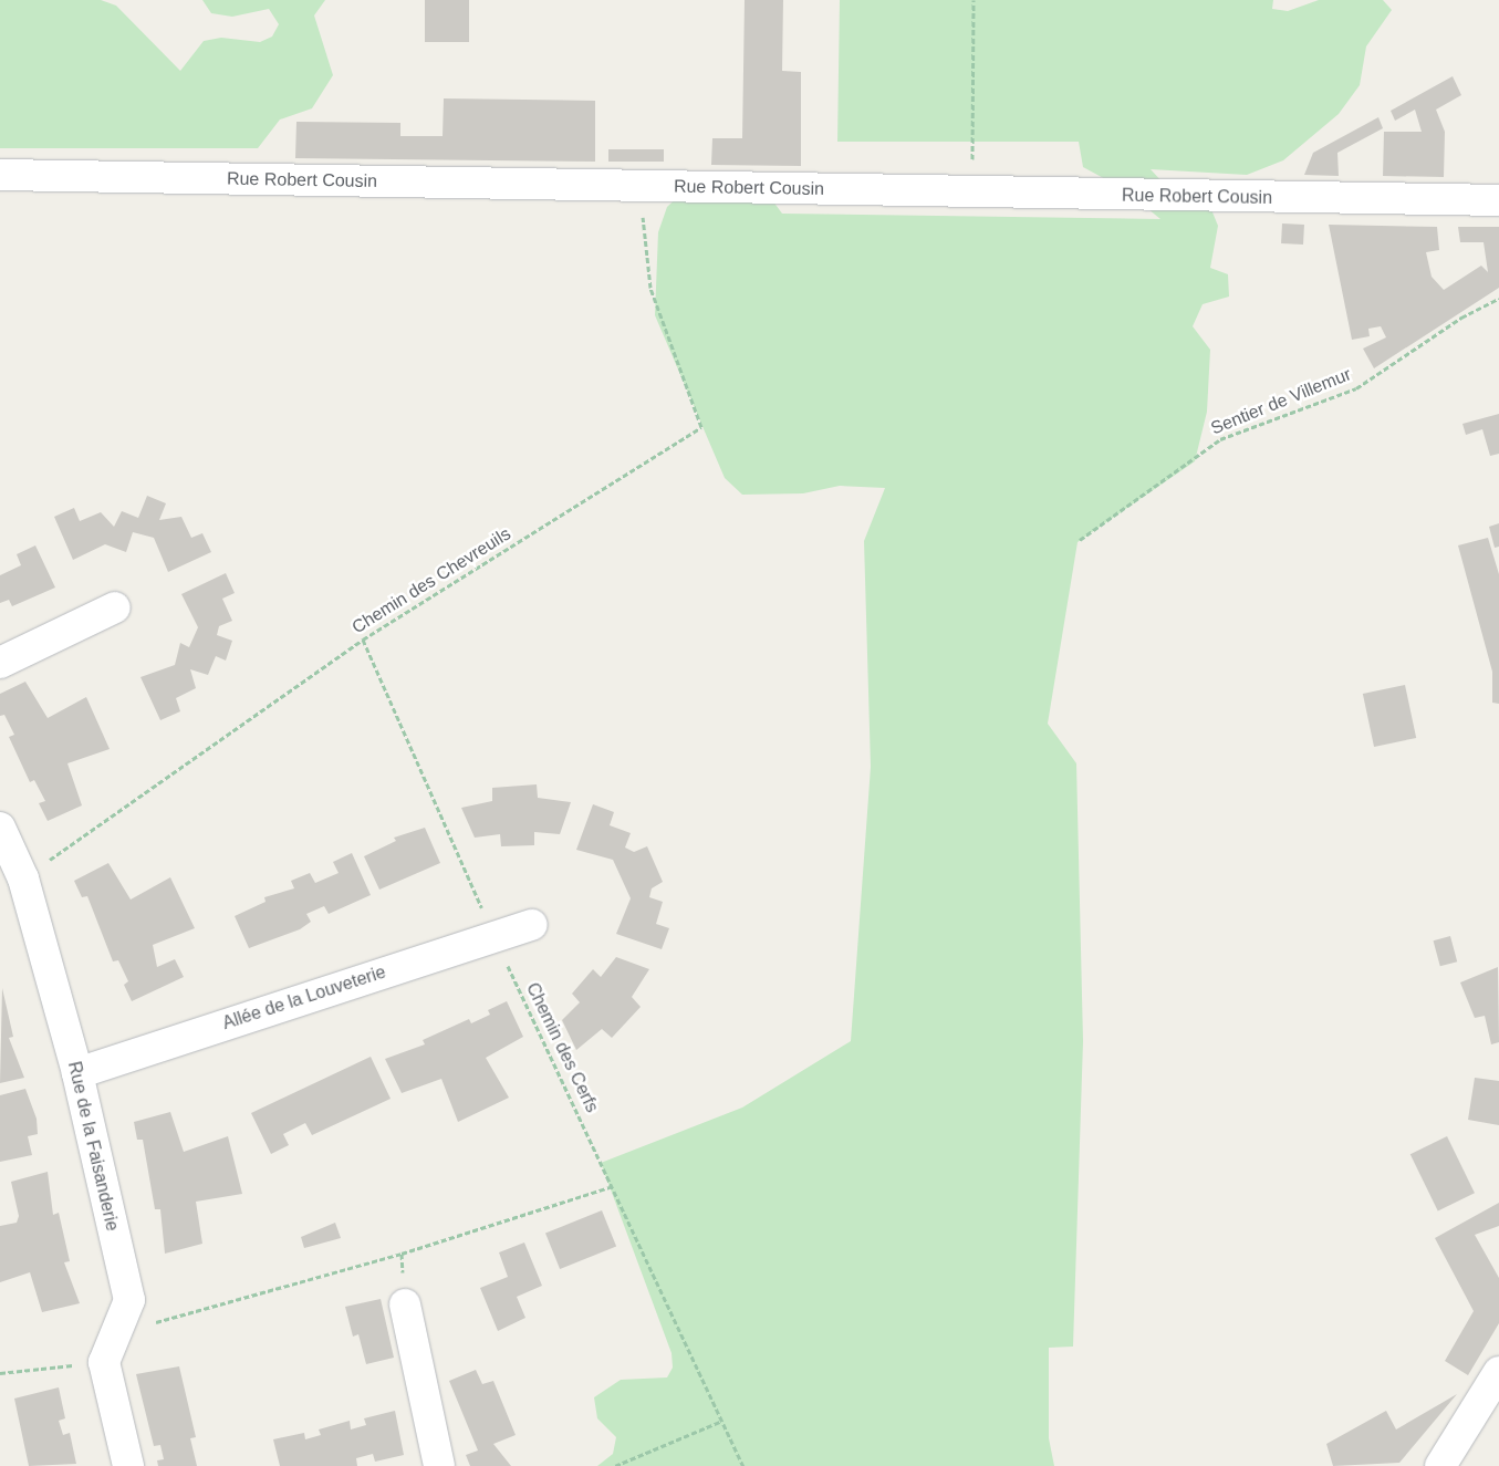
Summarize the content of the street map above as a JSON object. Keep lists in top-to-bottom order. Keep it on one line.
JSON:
{"streets":{"street":["Rue Robert Cousin","Allée de la Louveterie","Rue de la Faisanderie"],"path":["Sentier de Villemur","Chemin des Chevreuils","Chemin des Cerfs"]},"crossings":[["Chemin des Chevreuils","Chemin des Cerfs"],["Chemin des Chevreuils","Rue de la Faisanderie"],["Allée de la Louveterie","Chemin des Cerfs"],["Allée de la Louveterie","Rue de la Faisanderie"]]}
